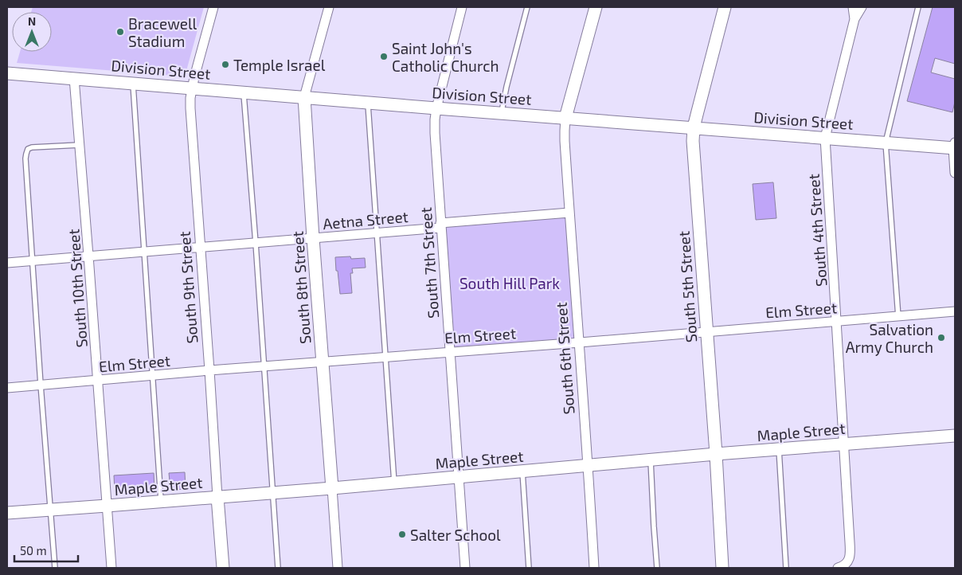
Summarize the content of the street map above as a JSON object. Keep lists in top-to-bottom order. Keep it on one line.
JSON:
{"streets":{"street":["Division Street","Aetna Street","South 4th Street","South 7th Street","South 5th Street","South 9th Street","South 8th Street","South 10th Street","Elm Street","South 6th Street","Maple Street"]},"crossings":[["Division Street","South 4th Street"],["Division Street","South 7th Street"],["Division Street","South 5th Street"],["Division Street","South 9th Street"],["Division Street","South 8th Street"],["Division Street","South 10th Street"],["Division Street","South 6th Street"],["Aetna Street","South 7th Street"],["Aetna Street","South 9th Street"],["Aetna Street","South 8th Street"],["Aetna Street","South 10th Street"],["Aetna Street","South 6th Street"],["South 4th Street","Elm Street"],["South 4th Street","Maple Street"],["South 7th Street","Elm Street"],["South 7th Street","Maple Street"],["South 5th Street","Elm Street"],["South 5th Street","Maple Street"],["South 9th Street","Elm Street"],["South 9th Street","Maple Street"],["South 8th Street","Elm Street"],["South 8th Street","Maple Street"],["South 10th Street","Elm Street"],["South 10th Street","Maple Street"],["Elm Street","South 6th Street"],["South 6th Street","Maple Street"]],"parks":["South Hill Park"],"places":["Bracewell Stadium","Saint John's Catholic Church","Temple Israel","Salvation Army Church","Salter School"],"scale_bar":"50 m","north":"top"}
